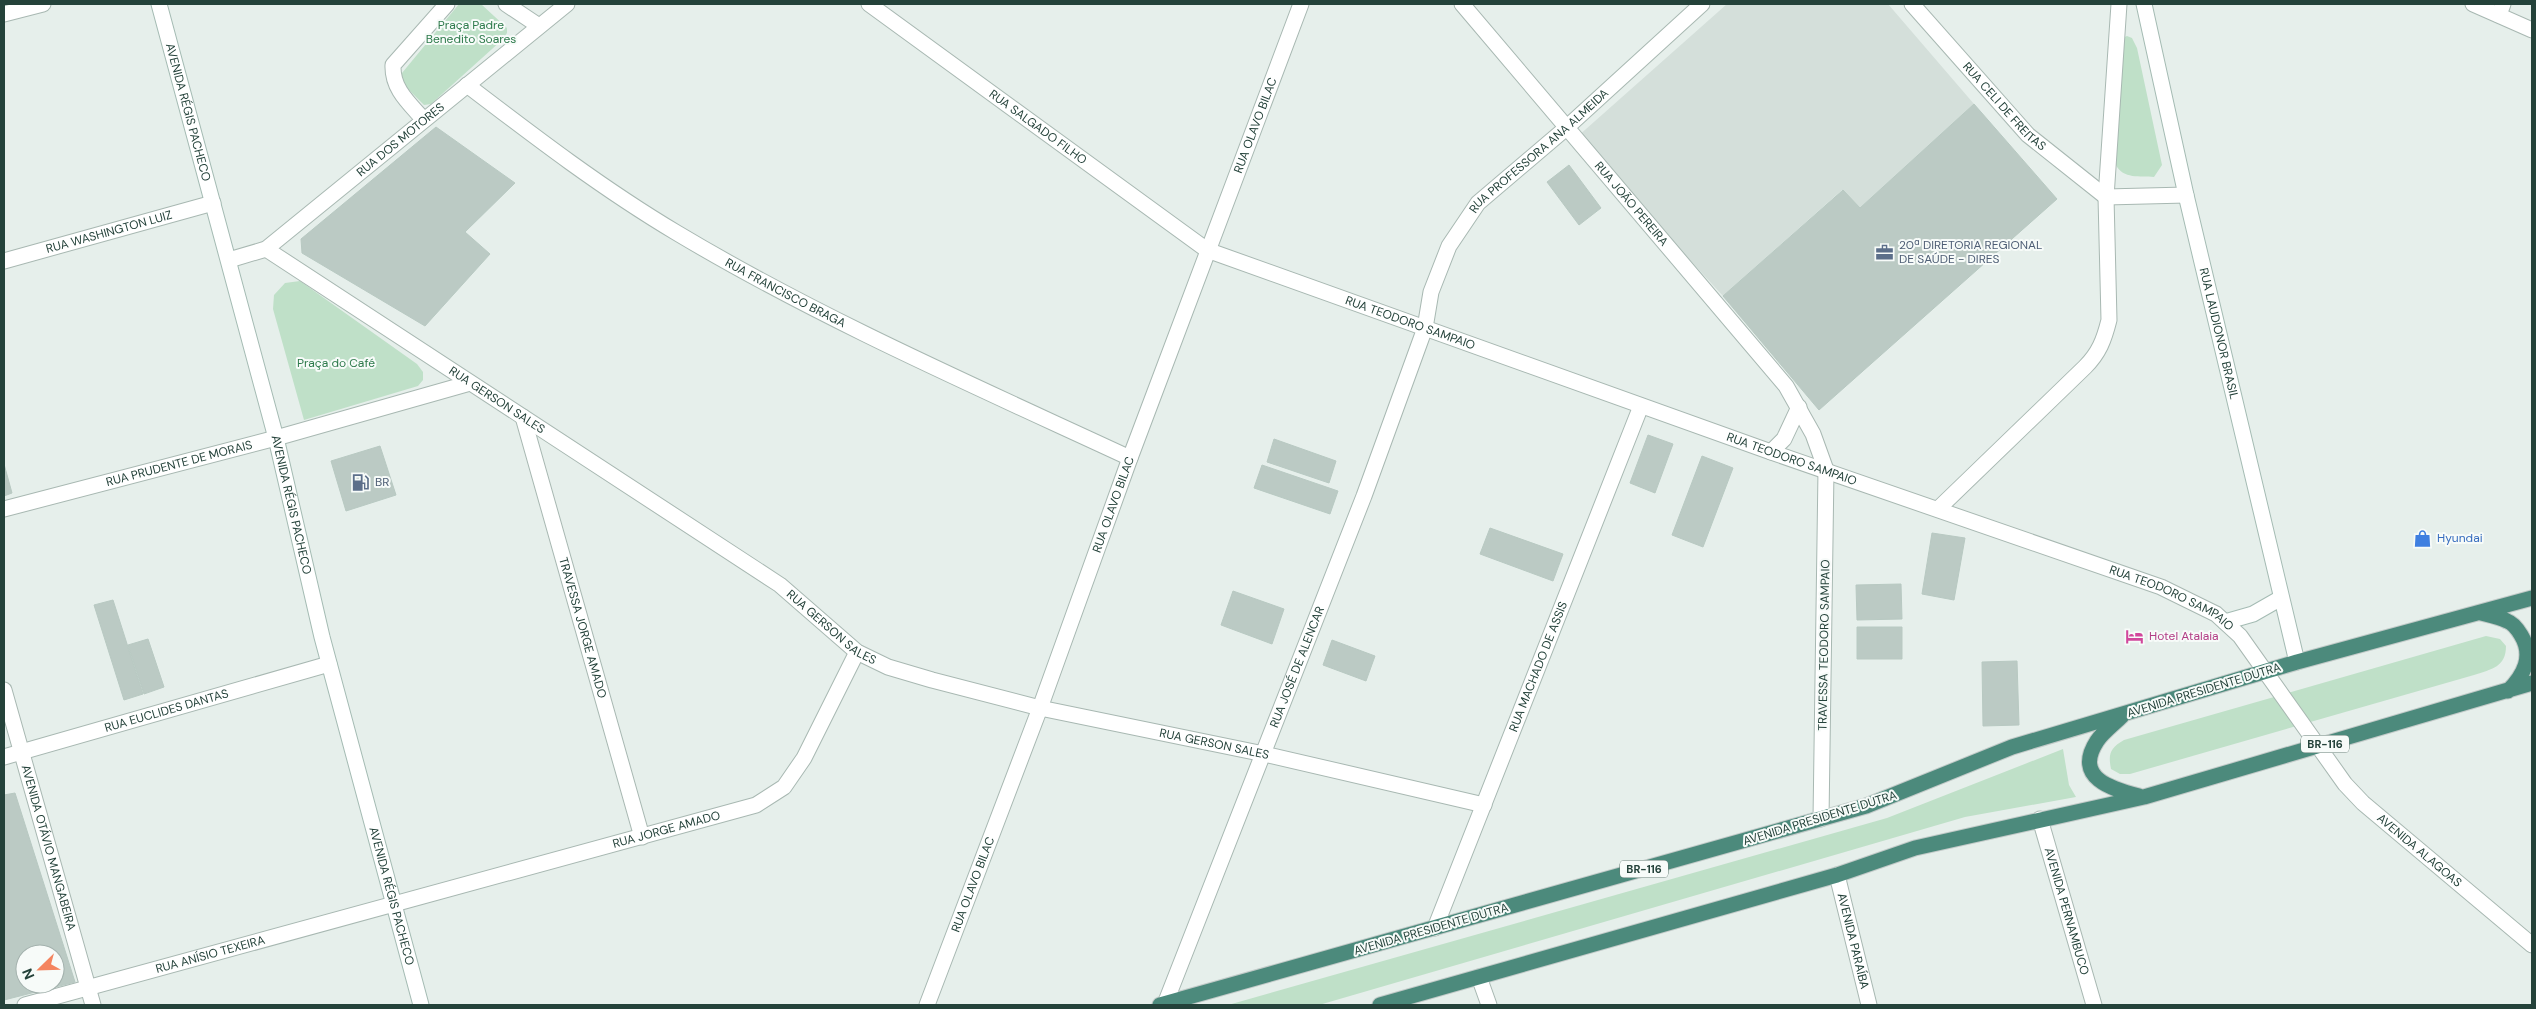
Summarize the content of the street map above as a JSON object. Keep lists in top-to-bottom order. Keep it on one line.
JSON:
{"streets":{"highway":["AVENIDA PRESIDENTE DUTRA","BR-116"],"street":["RUA CELI DE FREITAS","AVENIDA RÉGIS PACHECO","RUA OLAVO BILAC","RUA SALGADO FILHO","RUA DOS MOTORES","RUA PROFESSORA ANA ALMEIDA","RUA JOÃO PEREIRA","RUA WASHINGTON LUIZ","RUA FRANCISCO BRAGA","RUA TEODORO SAMPAIO","RUA LAUDIONOR BRASIL","RUA GERSON SALES","RUA PRUDENTE DE MORAIS","TRAVESSA JORGE AMADO","TRAVESSA TEODORO SAMPAIO","RUA JOSÉ DE ALENCAR","RUA MACHADO DE ASSIS","RUA EUCLIDES DANTAS","RUA JORGE AMADO","AVENIDA OTÁVIO MANGABEIRA","AVENIDA ALAGOAS","AVENIDA PERNAMBUCO","AVENIDA PARAÍBA","RUA ANÍSIO TEXEIRA"]},"crossings":[["AVENIDA RÉGIS PACHECO","RUA DOS MOTORES"],["AVENIDA RÉGIS PACHECO","RUA WASHINGTON LUIZ"],["AVENIDA RÉGIS PACHECO","RUA PRUDENTE DE MORAIS"],["AVENIDA RÉGIS PACHECO","RUA EUCLIDES DANTAS"],["AVENIDA RÉGIS PACHECO","RUA JORGE AMADO"],["AVENIDA RÉGIS PACHECO","RUA ANÍSIO TEXEIRA"],["RUA OLAVO BILAC","RUA SALGADO FILHO"],["RUA OLAVO BILAC","RUA FRANCISCO BRAGA"],["RUA OLAVO BILAC","RUA TEODORO SAMPAIO"],["RUA OLAVO BILAC","RUA GERSON SALES"],["RUA SALGADO FILHO","RUA TEODORO SAMPAIO"],["RUA DOS MOTORES","RUA FRANCISCO BRAGA"],["RUA DOS MOTORES","RUA GERSON SALES"],["RUA PROFESSORA ANA ALMEIDA","RUA JOÃO PEREIRA"],["RUA PROFESSORA ANA ALMEIDA","RUA TEODORO SAMPAIO"],["RUA PROFESSORA ANA ALMEIDA","RUA JOSÉ DE ALENCAR"],["RUA JOÃO PEREIRA","RUA TEODORO SAMPAIO"],["RUA JOÃO PEREIRA","TRAVESSA TEODORO SAMPAIO"],["RUA TEODORO SAMPAIO","TRAVESSA TEODORO SAMPAIO"],["RUA TEODORO SAMPAIO","RUA JOSÉ DE ALENCAR"],["RUA TEODORO SAMPAIO","RUA MACHADO DE ASSIS"],["RUA TEODORO SAMPAIO","AVENIDA PRESIDENTE DUTRA"],["RUA TEODORO SAMPAIO","BR-116"],["RUA TEODORO SAMPAIO","AVENIDA ALAGOAS"],["RUA LAUDIONOR BRASIL","AVENIDA PRESIDENTE DUTRA"],["RUA GERSON SALES","RUA PRUDENTE DE MORAIS"],["RUA GERSON SALES","TRAVESSA JORGE AMADO"],["RUA GERSON SALES","RUA JOSÉ DE ALENCAR"],["RUA GERSON SALES","RUA MACHADO DE ASSIS"],["RUA GERSON SALES","RUA JORGE AMADO"],["TRAVESSA JORGE AMADO","RUA JORGE AMADO"],["TRAVESSA TEODORO SAMPAIO","AVENIDA PRESIDENTE DUTRA"],["RUA JOSÉ DE ALENCAR","AVENIDA PRESIDENTE DUTRA"],["RUA MACHADO DE ASSIS","AVENIDA PRESIDENTE DUTRA"],["RUA EUCLIDES DANTAS","AVENIDA OTÁVIO MANGABEIRA"],["BR-116","AVENIDA ALAGOAS"],["BR-116","AVENIDA PERNAMBUCO"],["BR-116","AVENIDA PARAÍBA"],["RUA JORGE AMADO","RUA ANÍSIO TEXEIRA"],["AVENIDA OTÁVIO MANGABEIRA","RUA ANÍSIO TEXEIRA"]],"parks":["Praça Padre Benedito Soares","Praça do Café"],"places":{"office":["20ª DIRETORIA REGIONAL DE SAÚDE - DIRES"],"fuel station":["BR"],"shop":["Hyundai"],"hotel":["Hotel Atalaia"]},"north":"bottom left"}
